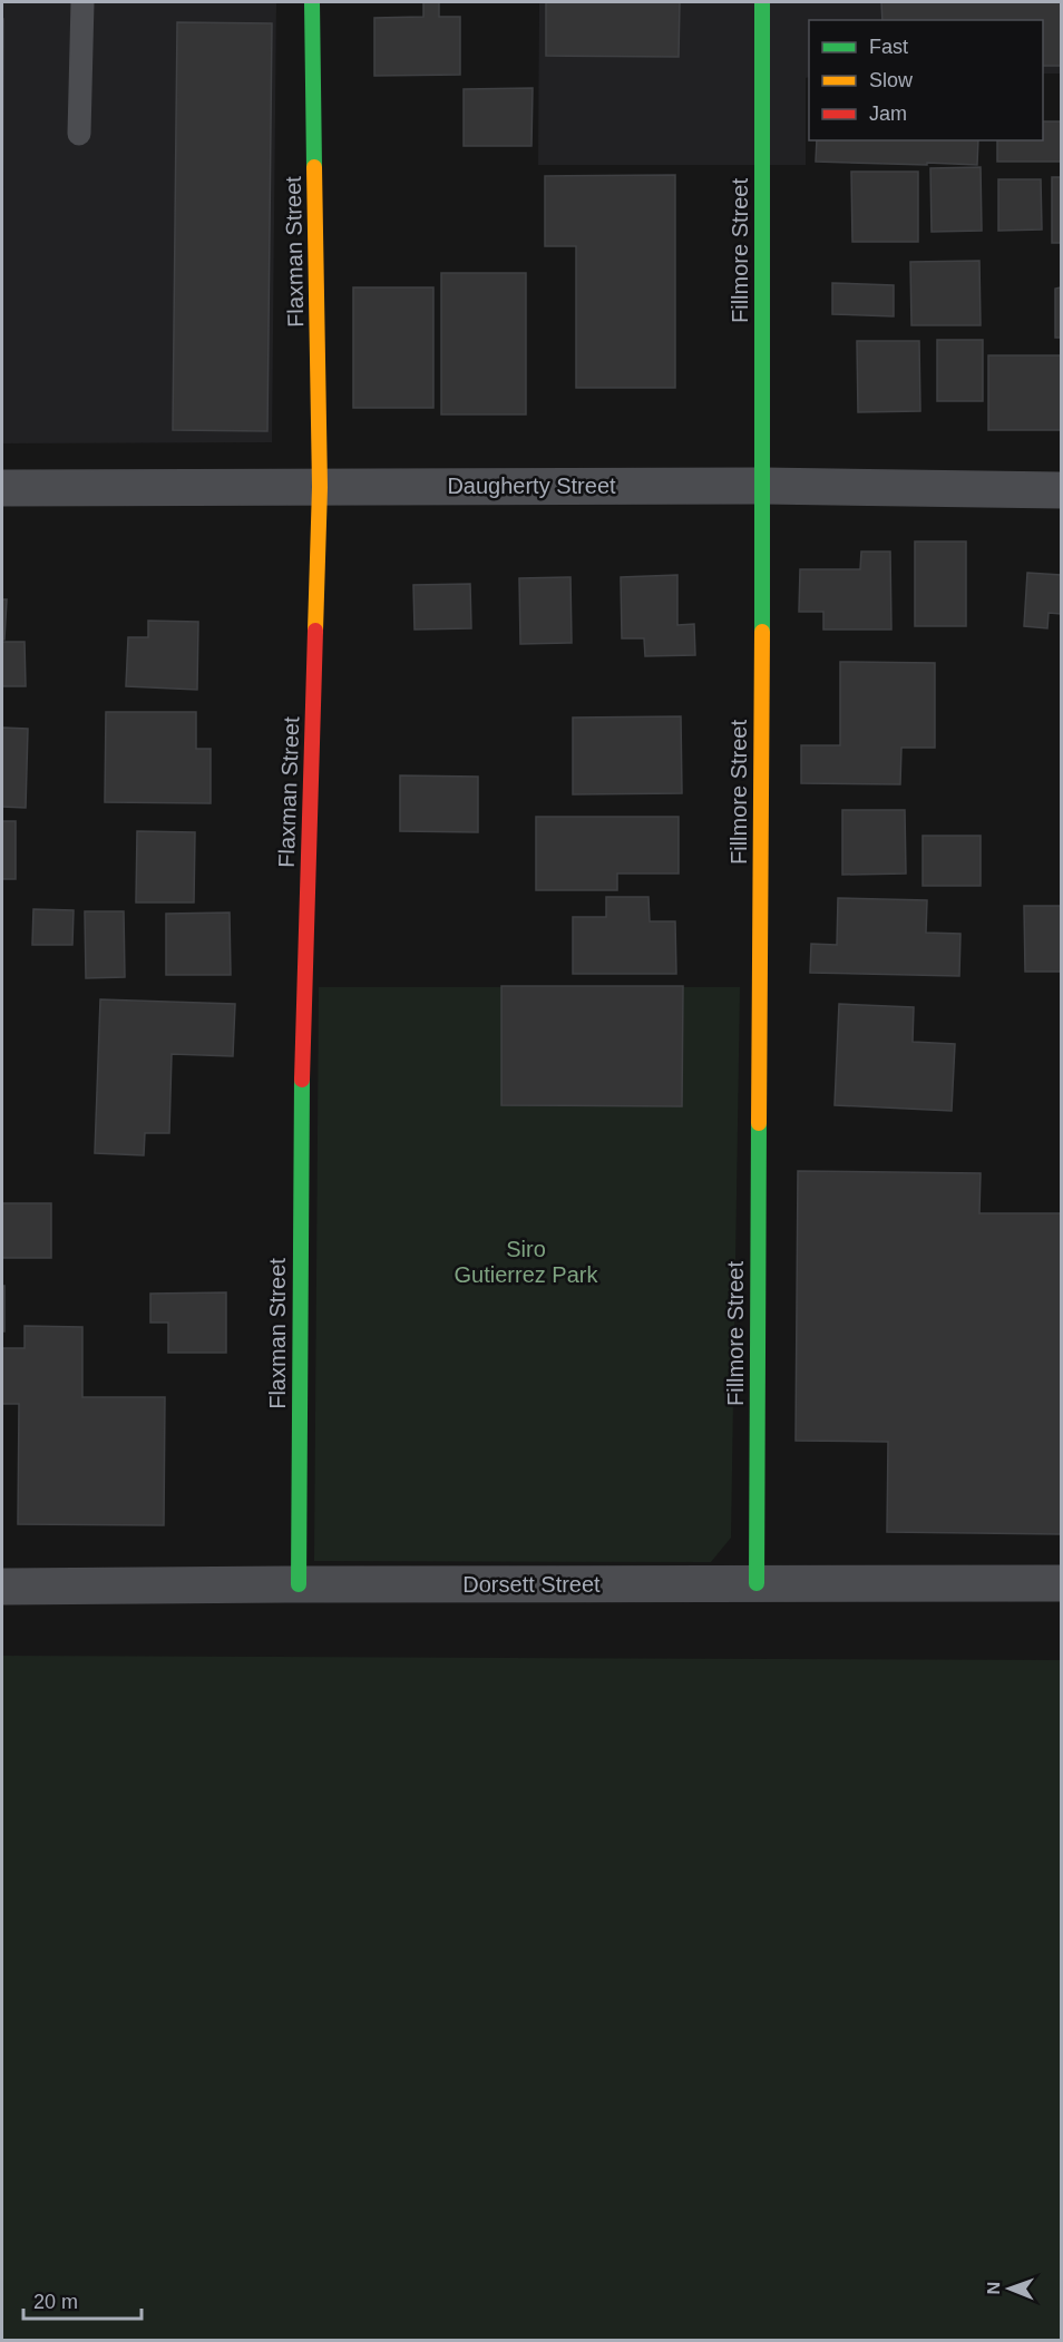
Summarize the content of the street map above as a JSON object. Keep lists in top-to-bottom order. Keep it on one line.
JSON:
{"streets":{"street":["Fillmore Street","Flaxman Street","Daugherty Street","Dorsett Street"]},"crossings":[["Fillmore Street","Daugherty Street"],["Fillmore Street","Dorsett Street"],["Flaxman Street","Daugherty Street"],["Flaxman Street","Dorsett Street"]],"parks":["Siro Gutierrez Park"],"legend":["Fast","Slow","Jam"],"scale_bar":"20 m","north":"left"}
